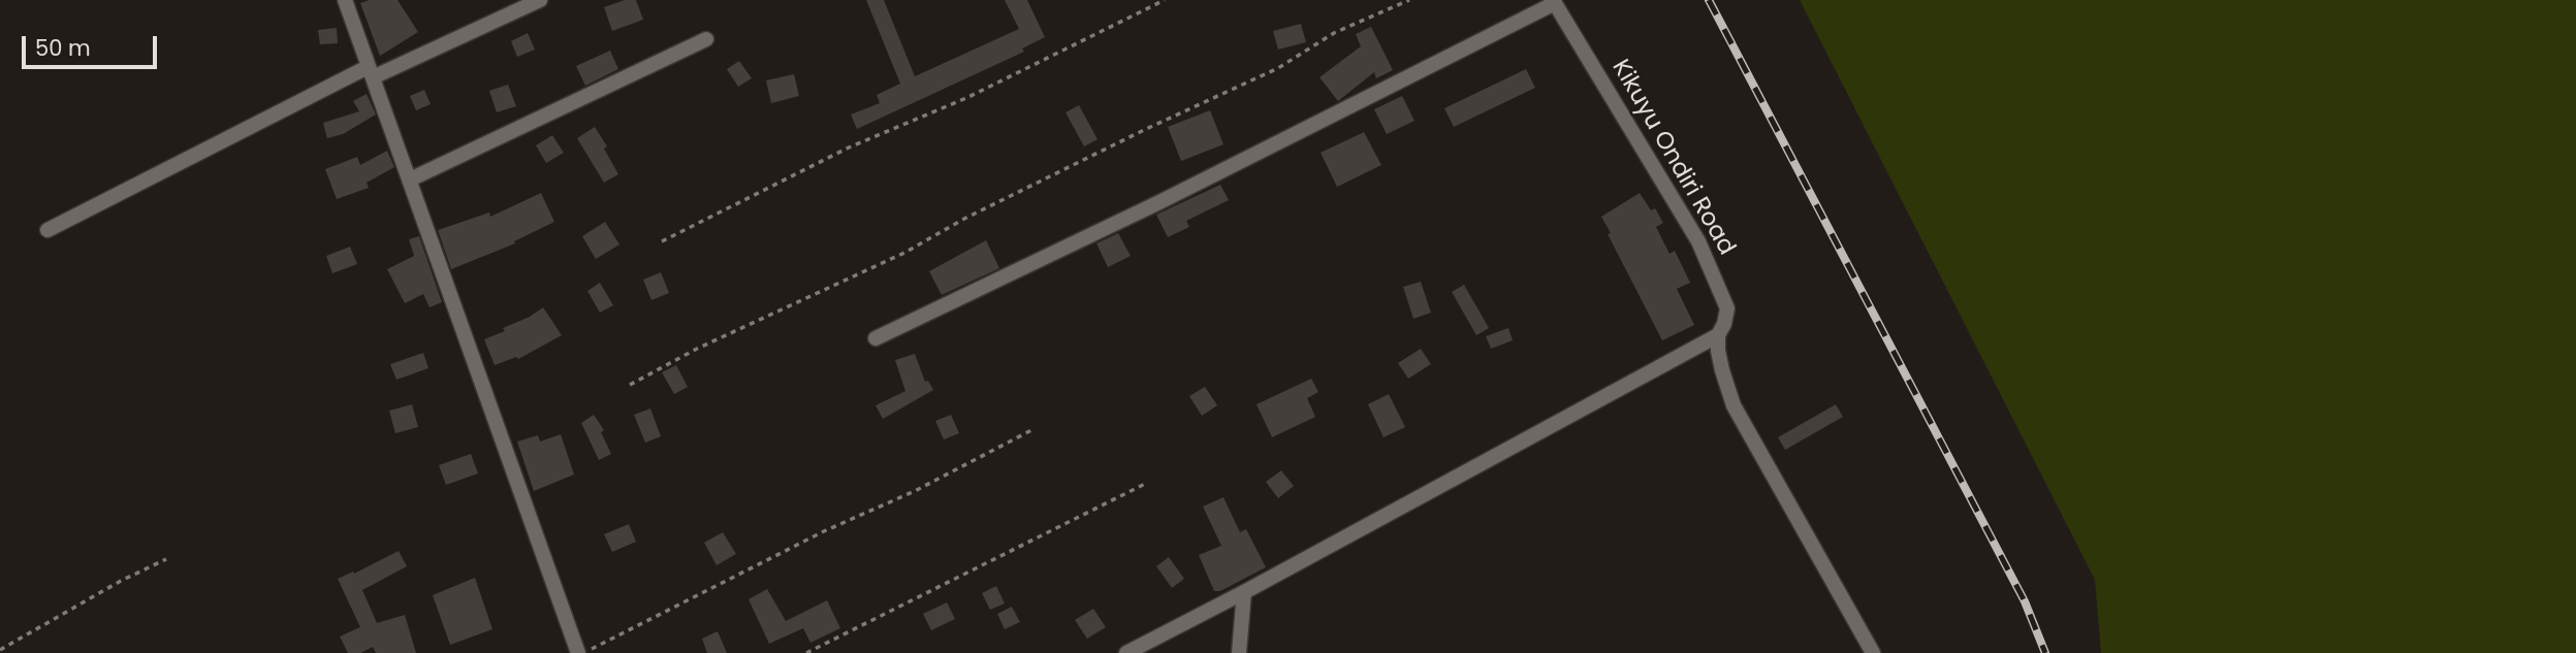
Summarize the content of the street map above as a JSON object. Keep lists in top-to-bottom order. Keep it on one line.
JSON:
{"streets":{"street":["Kikuyu Ondiri Road"]},"scale_bar":"50 m"}
